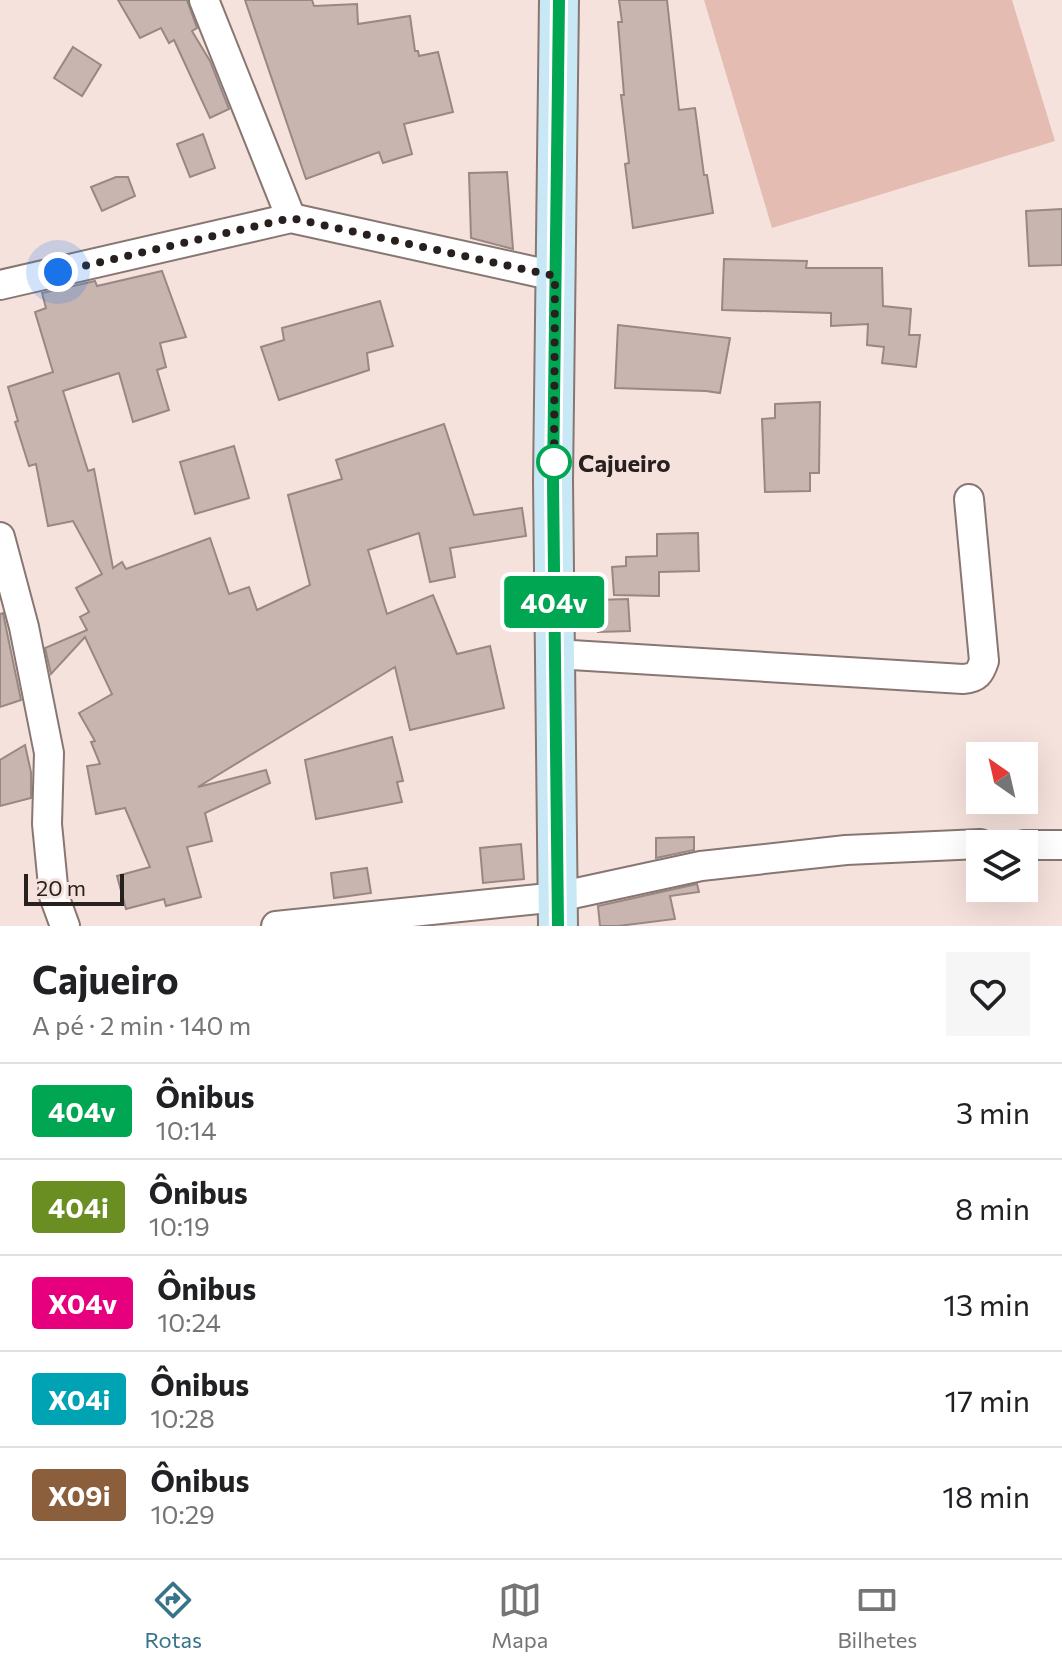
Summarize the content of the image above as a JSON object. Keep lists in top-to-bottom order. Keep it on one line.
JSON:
{"places":["Cajueiro"],"lines":["bus line 404v"],"scale_bar":"20 m","north":"top left","page":{"on_map":"404v","scale":"20 m","heading":["Cajueiro","A pé · 2 min · 140 m"],"list":[{"mark":"404v","name":"Ônibus","note":"10:14","value":"3 min"},{"mark":"404i","name":"Ônibus","note":"10:19","value":"8 min"},{"mark":"X04v","name":"Ônibus","note":"10:24","value":"13 min"},{"mark":"X04i","name":"Ônibus","note":"10:28","value":"17 min"},{"mark":"X09i","name":"Ônibus","note":"10:29","value":"18 min"}],"tabs":["Rotas","Mapa","Bilhetes"]}}
